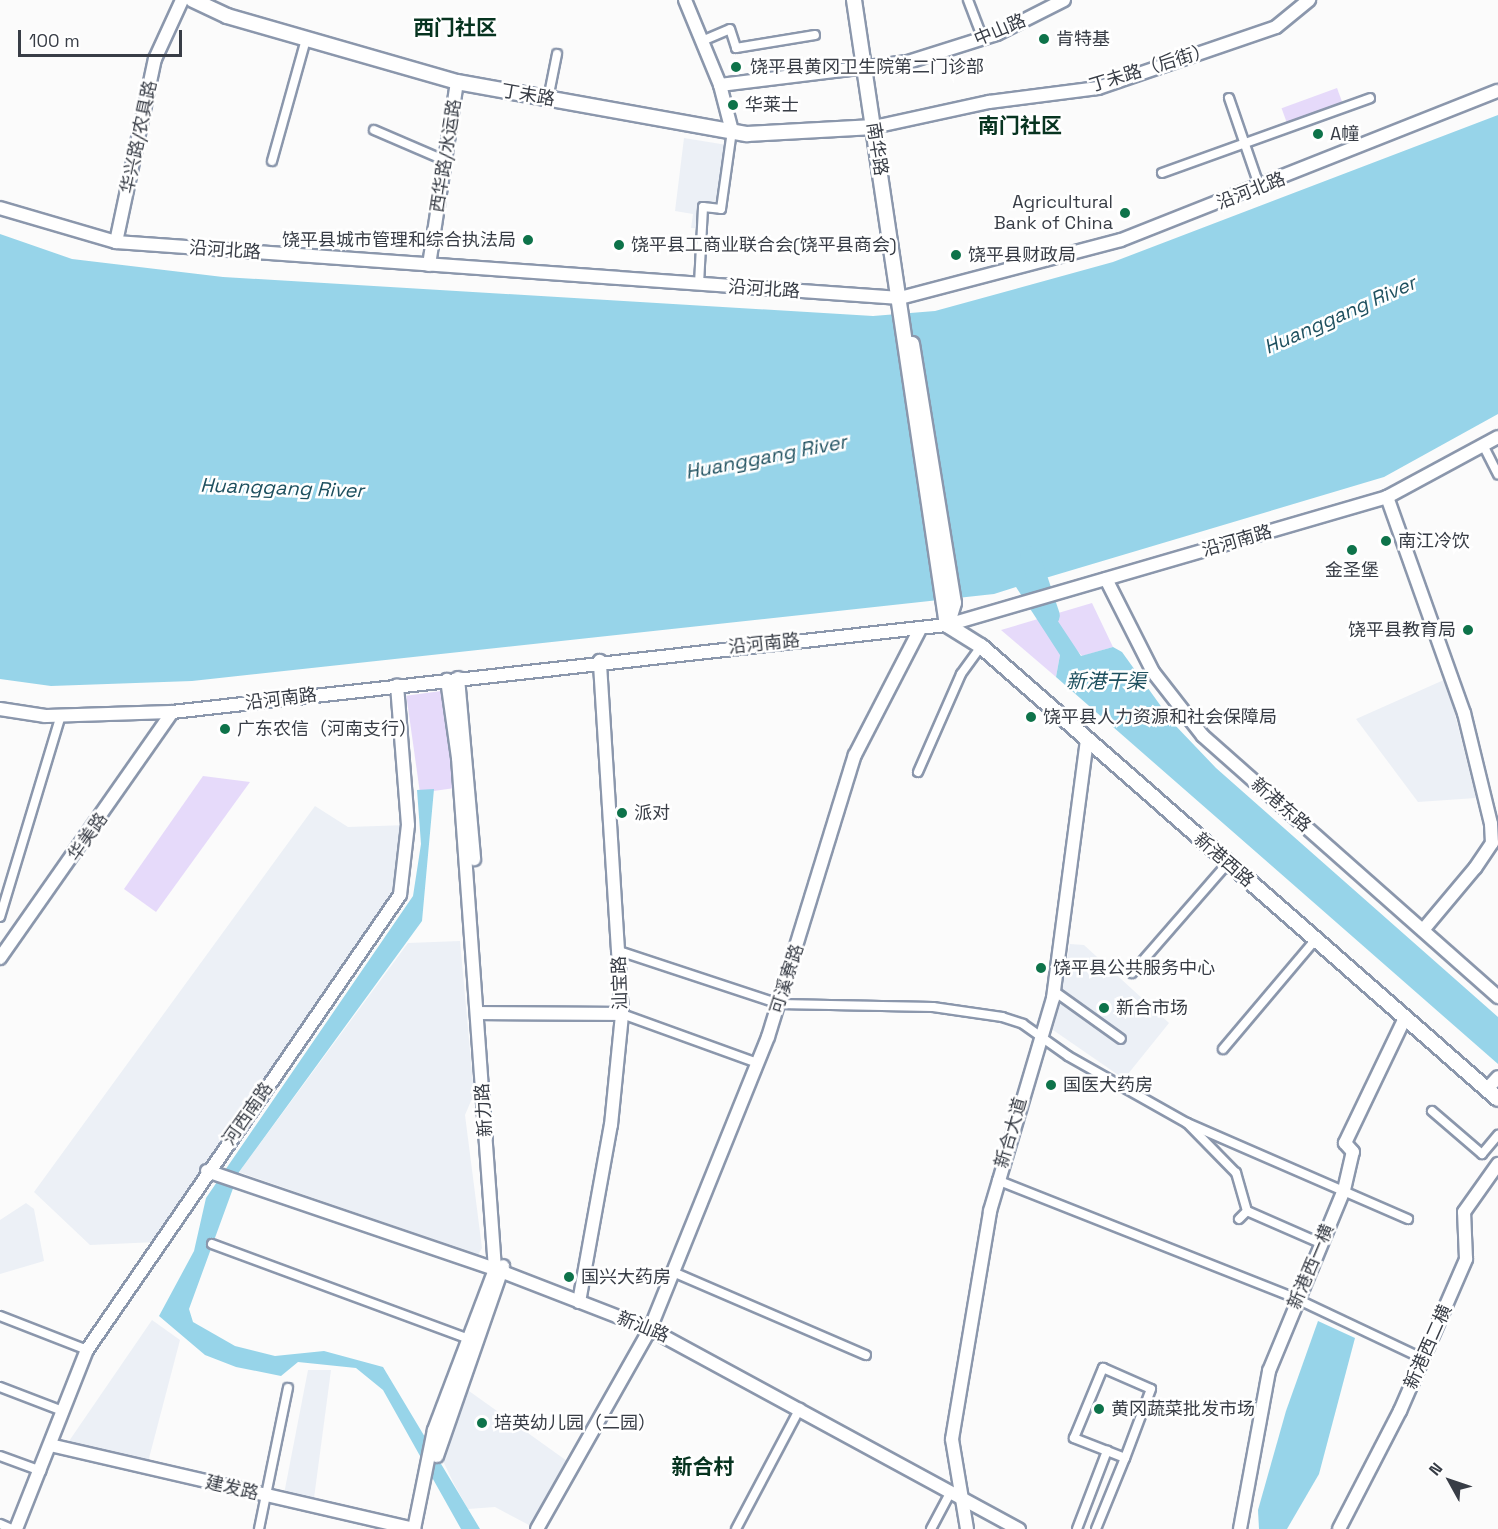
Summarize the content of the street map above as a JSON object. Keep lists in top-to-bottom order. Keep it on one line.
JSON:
{"streets":{"main road":["丁未路","南华路","新港西路"],"street":["中山路","丁未路（后街）","华兴路/农具路","西华路/水运路","沿河北路","沿河南路","新港东路","华美路","可溪寮路","汕宝路","新力路","河西南路","新合大道","新港西一横","新汕路","新港西二横","建发路"]},"crossings":[["中山路","南华路"],["丁未路（后街）","丁未路"],["丁未路（后街）","南华路"],["丁未路","南华路"],["丁未路","西华路/水运路"],["华兴路/农具路","沿河北路"],["南华路","沿河北路"],["南华路","沿河南路"],["南华路","新港西路"],["西华路/水运路","沿河北路"],["沿河南路","新港东路"],["沿河南路","华美路"],["沿河南路","新港西路"],["沿河南路","可溪寮路"],["沿河南路","汕宝路"],["沿河南路","新力路"],["沿河南路","河西南路"],["新港西路","新合大道"],["新港西路","新港西一横"],["可溪寮路","新汕路"],["汕宝路","新汕路"],["新力路","新汕路"],["新力路","建发路"],["河西南路","新汕路"],["河西南路","建发路"],["新合大道","新汕路"]],"districts":["西门社区","南门社区","新合村"],"water":["Huanggang River","新港干渠"],"places":["肯特基","饶平县黄冈卫生院第二门诊部","华莱士","A幢","Agricultural Bank of China","饶平县城市管理和综合执法局","饶平县工商业联合会(饶平县商会)","饶平县财政局","南江冷饮","金圣堡","饶平县教育局","饶平县人力资源和社会保障局","广东农信（河南支行）","派对","饶平县公共服务中心","新合市场","国医大药房","国兴大药房","黄冈蔬菜批发市场","培英幼儿园（二园）"],"scale_bar":"100 m","north":"top left"}
